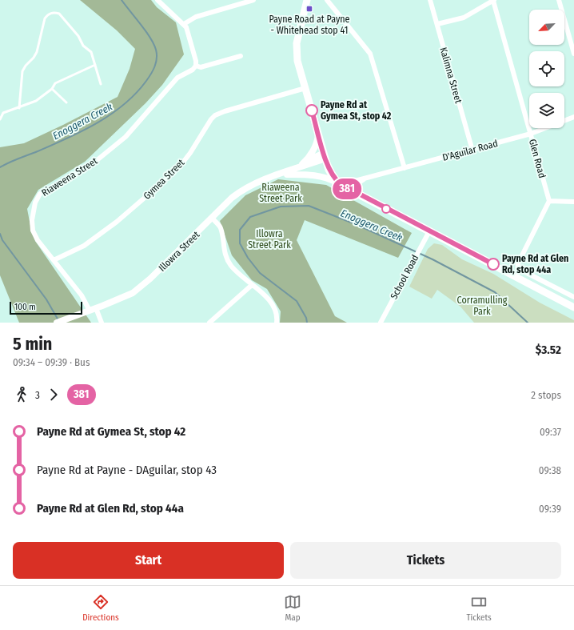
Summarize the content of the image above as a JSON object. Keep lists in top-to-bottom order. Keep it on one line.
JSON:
{"streets":{"street":["Kalimna Street","D'Aguilar Road","Glen Road","Riaweena Street","Gymea Street","Illowra Street","School Road"]},"crossings":[["Kalimna Street","D'Aguilar Road"],["D'Aguilar Road","Glen Road"],["Riaweena Street","Gymea Street"],["Riaweena Street","Illowra Street"]],"water":["Enoggera Creek"],"parks":["Riaweena Street Park","Illowra Street Park","Corramulling Park"],"places":{"transit":["Payne Road at Payne - Whitehead stop 41"],"other":["Payne Rd at Gymea St, stop 42","Payne Rd at Glen Rd, stop 44a"]},"lines":["bus line 381"],"scale_bar":"100 m","north":"bottom left","page":{"on_map":"381","scale":"100 m","heading":["5 min","09:34 – 09:39 · Bus","$3.52"],"legs":["3","381","2 stops"],"list":[{"name":"Payne Rd at Gymea St, stop 42","value":"09:37"},{"name":"Payne Rd at Payne - DAguilar, stop 43","value":"09:38"},{"name":"Payne Rd at Glen Rd, stop 44a","value":"09:39"}],"buttons":["Start","Tickets"],"tabs":["Directions","Map","Tickets"]}}
